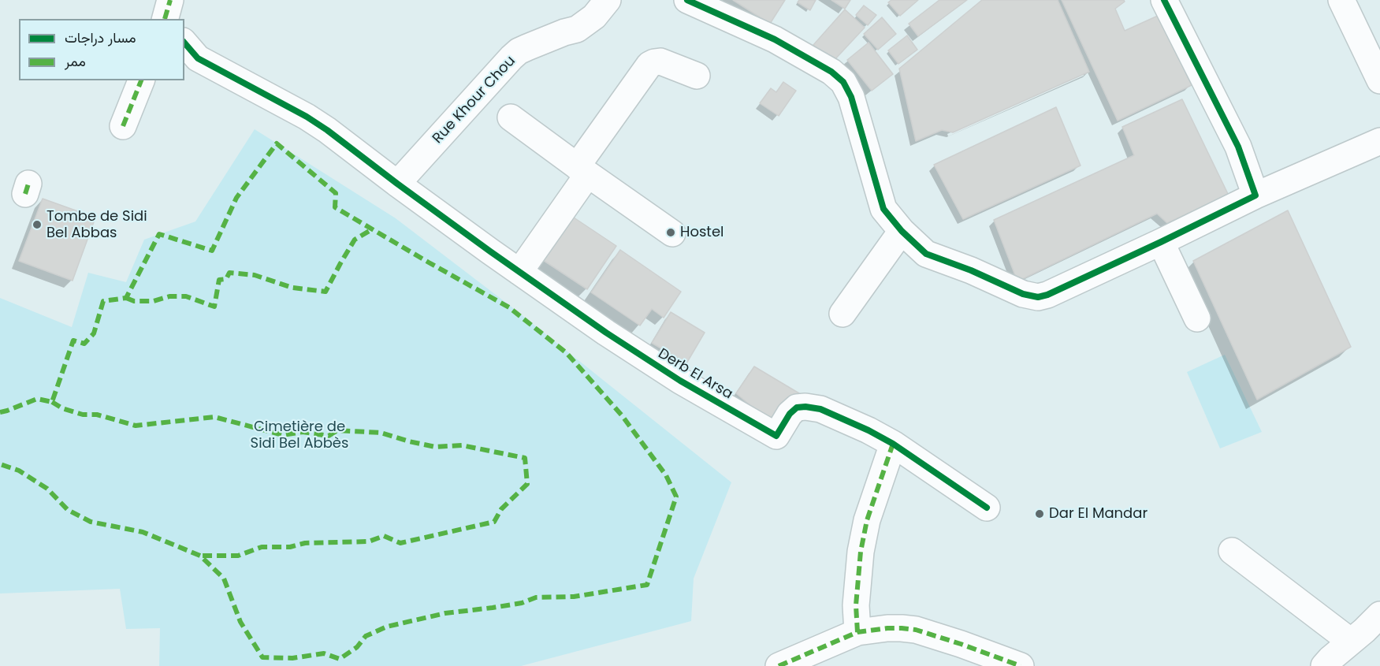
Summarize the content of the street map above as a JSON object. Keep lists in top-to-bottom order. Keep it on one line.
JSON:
{"streets":{"street":["Rue Khour Chou","Derb El Arsa"]},"crossings":[["Rue Khour Chou","Derb El Arsa"]],"parks":["Cimetière de Sidi Bel Abbès"],"places":["Tombe de Sidi Bel Abbas","Hostel","Dar El Mandar"],"legend":["مسار دراجات","ممر"]}
